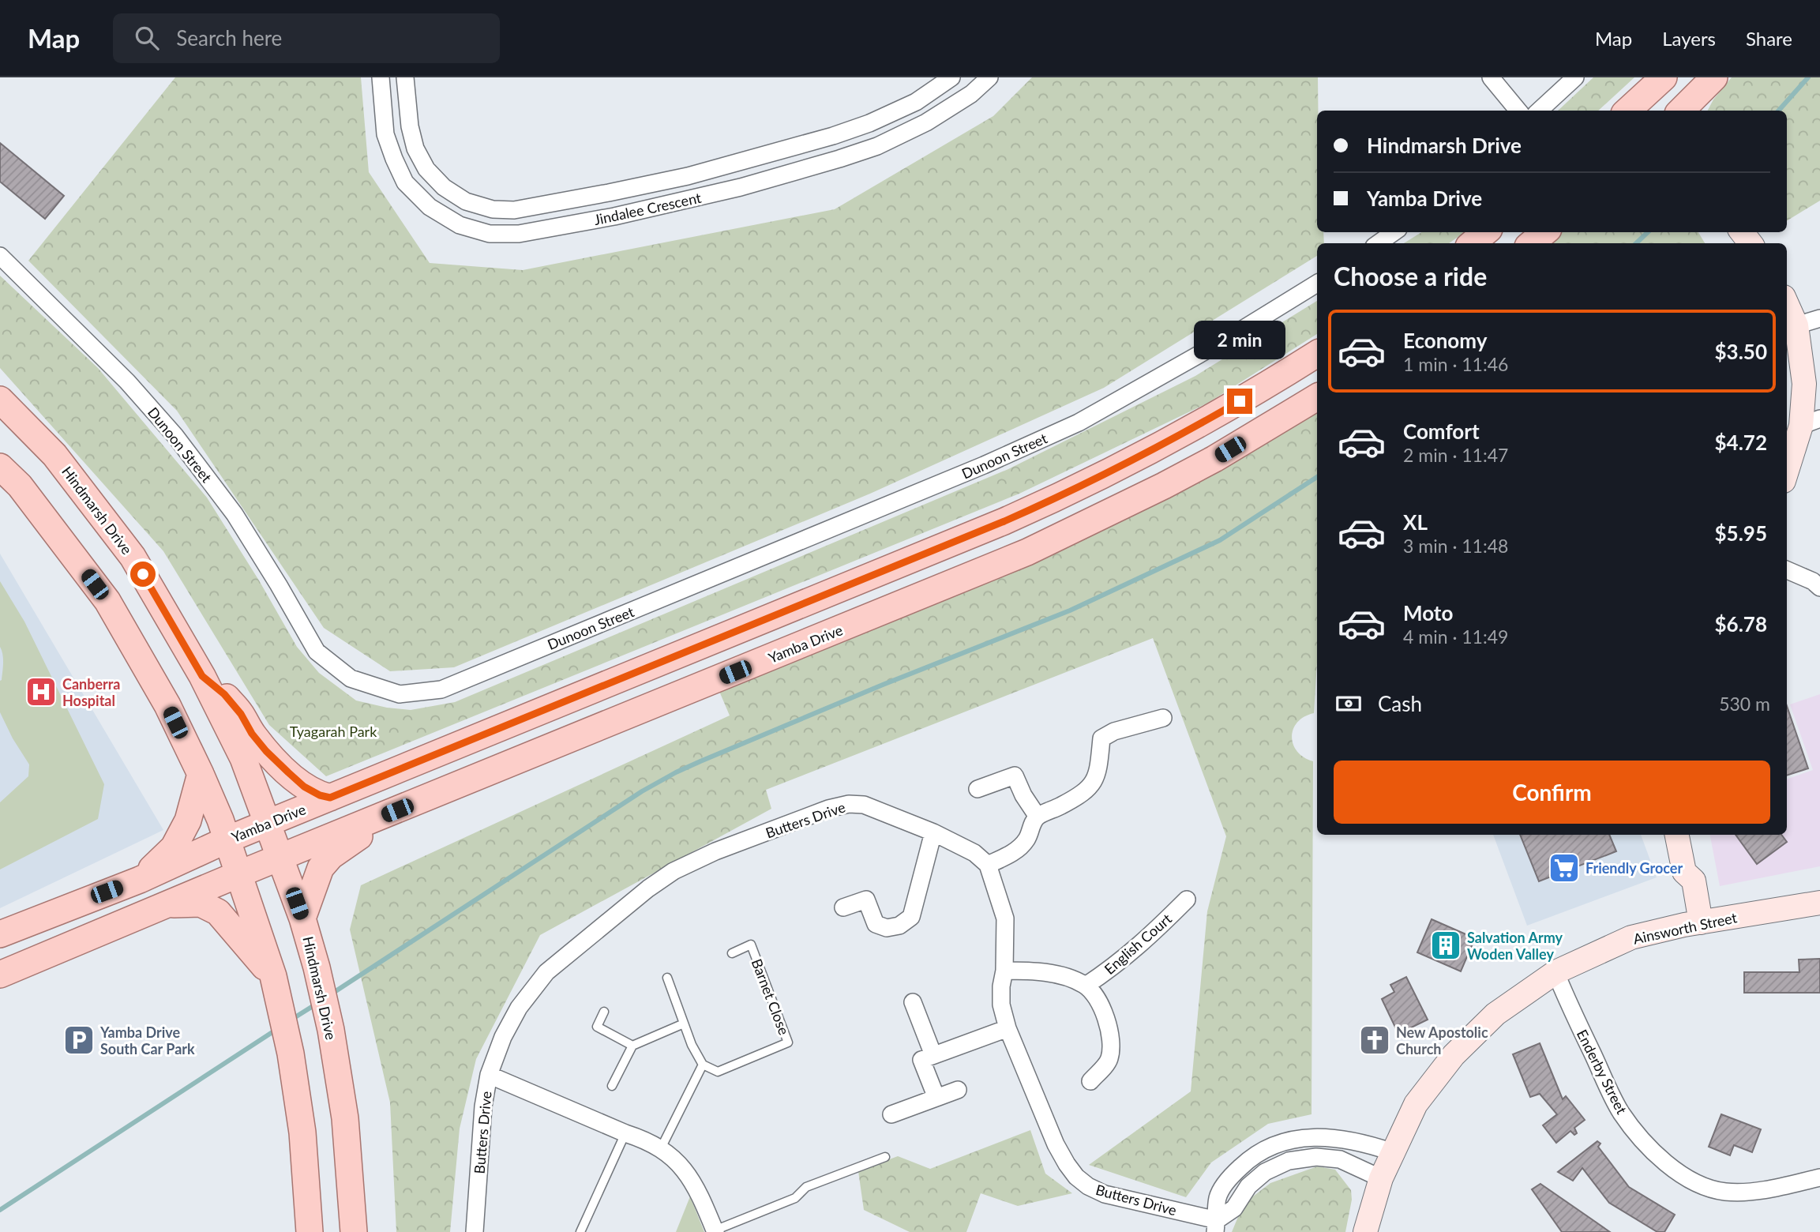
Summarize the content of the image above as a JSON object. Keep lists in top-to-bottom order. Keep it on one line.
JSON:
{"streets":{"main road":["Hindmarsh Drive","Yamba Drive"],"street":["Jindalee Crescent","Dunoon Street","Butters Drive","Ainsworth Street","English Court","Enderby Street"],"lane":["Barnet Close"]},"crossings":[["Hindmarsh Drive","Yamba Drive"],["Ainsworth Street","Enderby Street"]],"parks":["Tyagarah Park"],"places":{"hospital":["Canberra Hospital"],"supermarket":["Friendly Grocer"],"building":["Salvation Army Woden Valley"],"parking":["Yamba Drive South Car Park"],"church":["New Apostolic Church"]},"page":{"header":"Map","search":"Search here","nav":["Map","Layers","Share"],"banner":["Hindmarsh Drive","Yamba Drive"],"heading":"Choose a ride","list":[{"name":"Economy","note":"1 min · 11:46","value":"$3.50"},{"name":"Comfort","note":"2 min · 11:47","value":"$4.72"},{"name":"XL","note":"3 min · 11:48","value":"$5.95"},{"name":"Moto","note":"4 min · 11:49","value":"$6.78"}],"bubble":"2 min","pay":["Cash","530 m"],"buttons":"Confirm"}}
